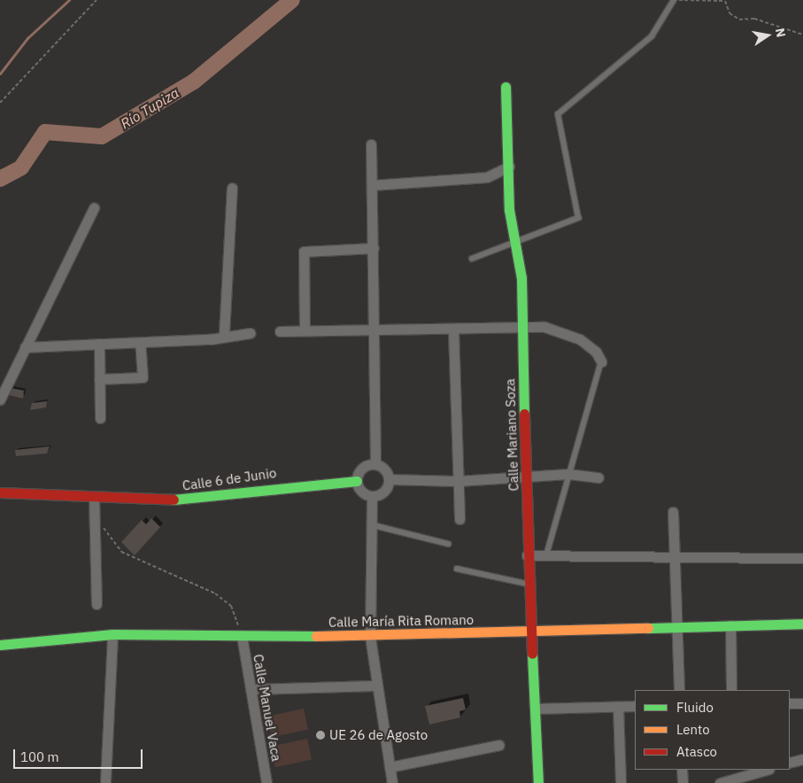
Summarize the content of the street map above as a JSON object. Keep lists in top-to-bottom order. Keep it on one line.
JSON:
{"streets":{"street":["Calle Mariano Soza","Calle 6 de Junio","Calle María Rita Romano","Calle Manuel Vaca"]},"crossings":[["Calle Mariano Soza","Calle María Rita Romano"],["Calle María Rita Romano","Calle Manuel Vaca"]],"water":["Río Tupiza"],"places":["UE 26 de Agosto"],"legend":["Fluido","Lento","Atasco"],"scale_bar":"100 m","north":"right"}
